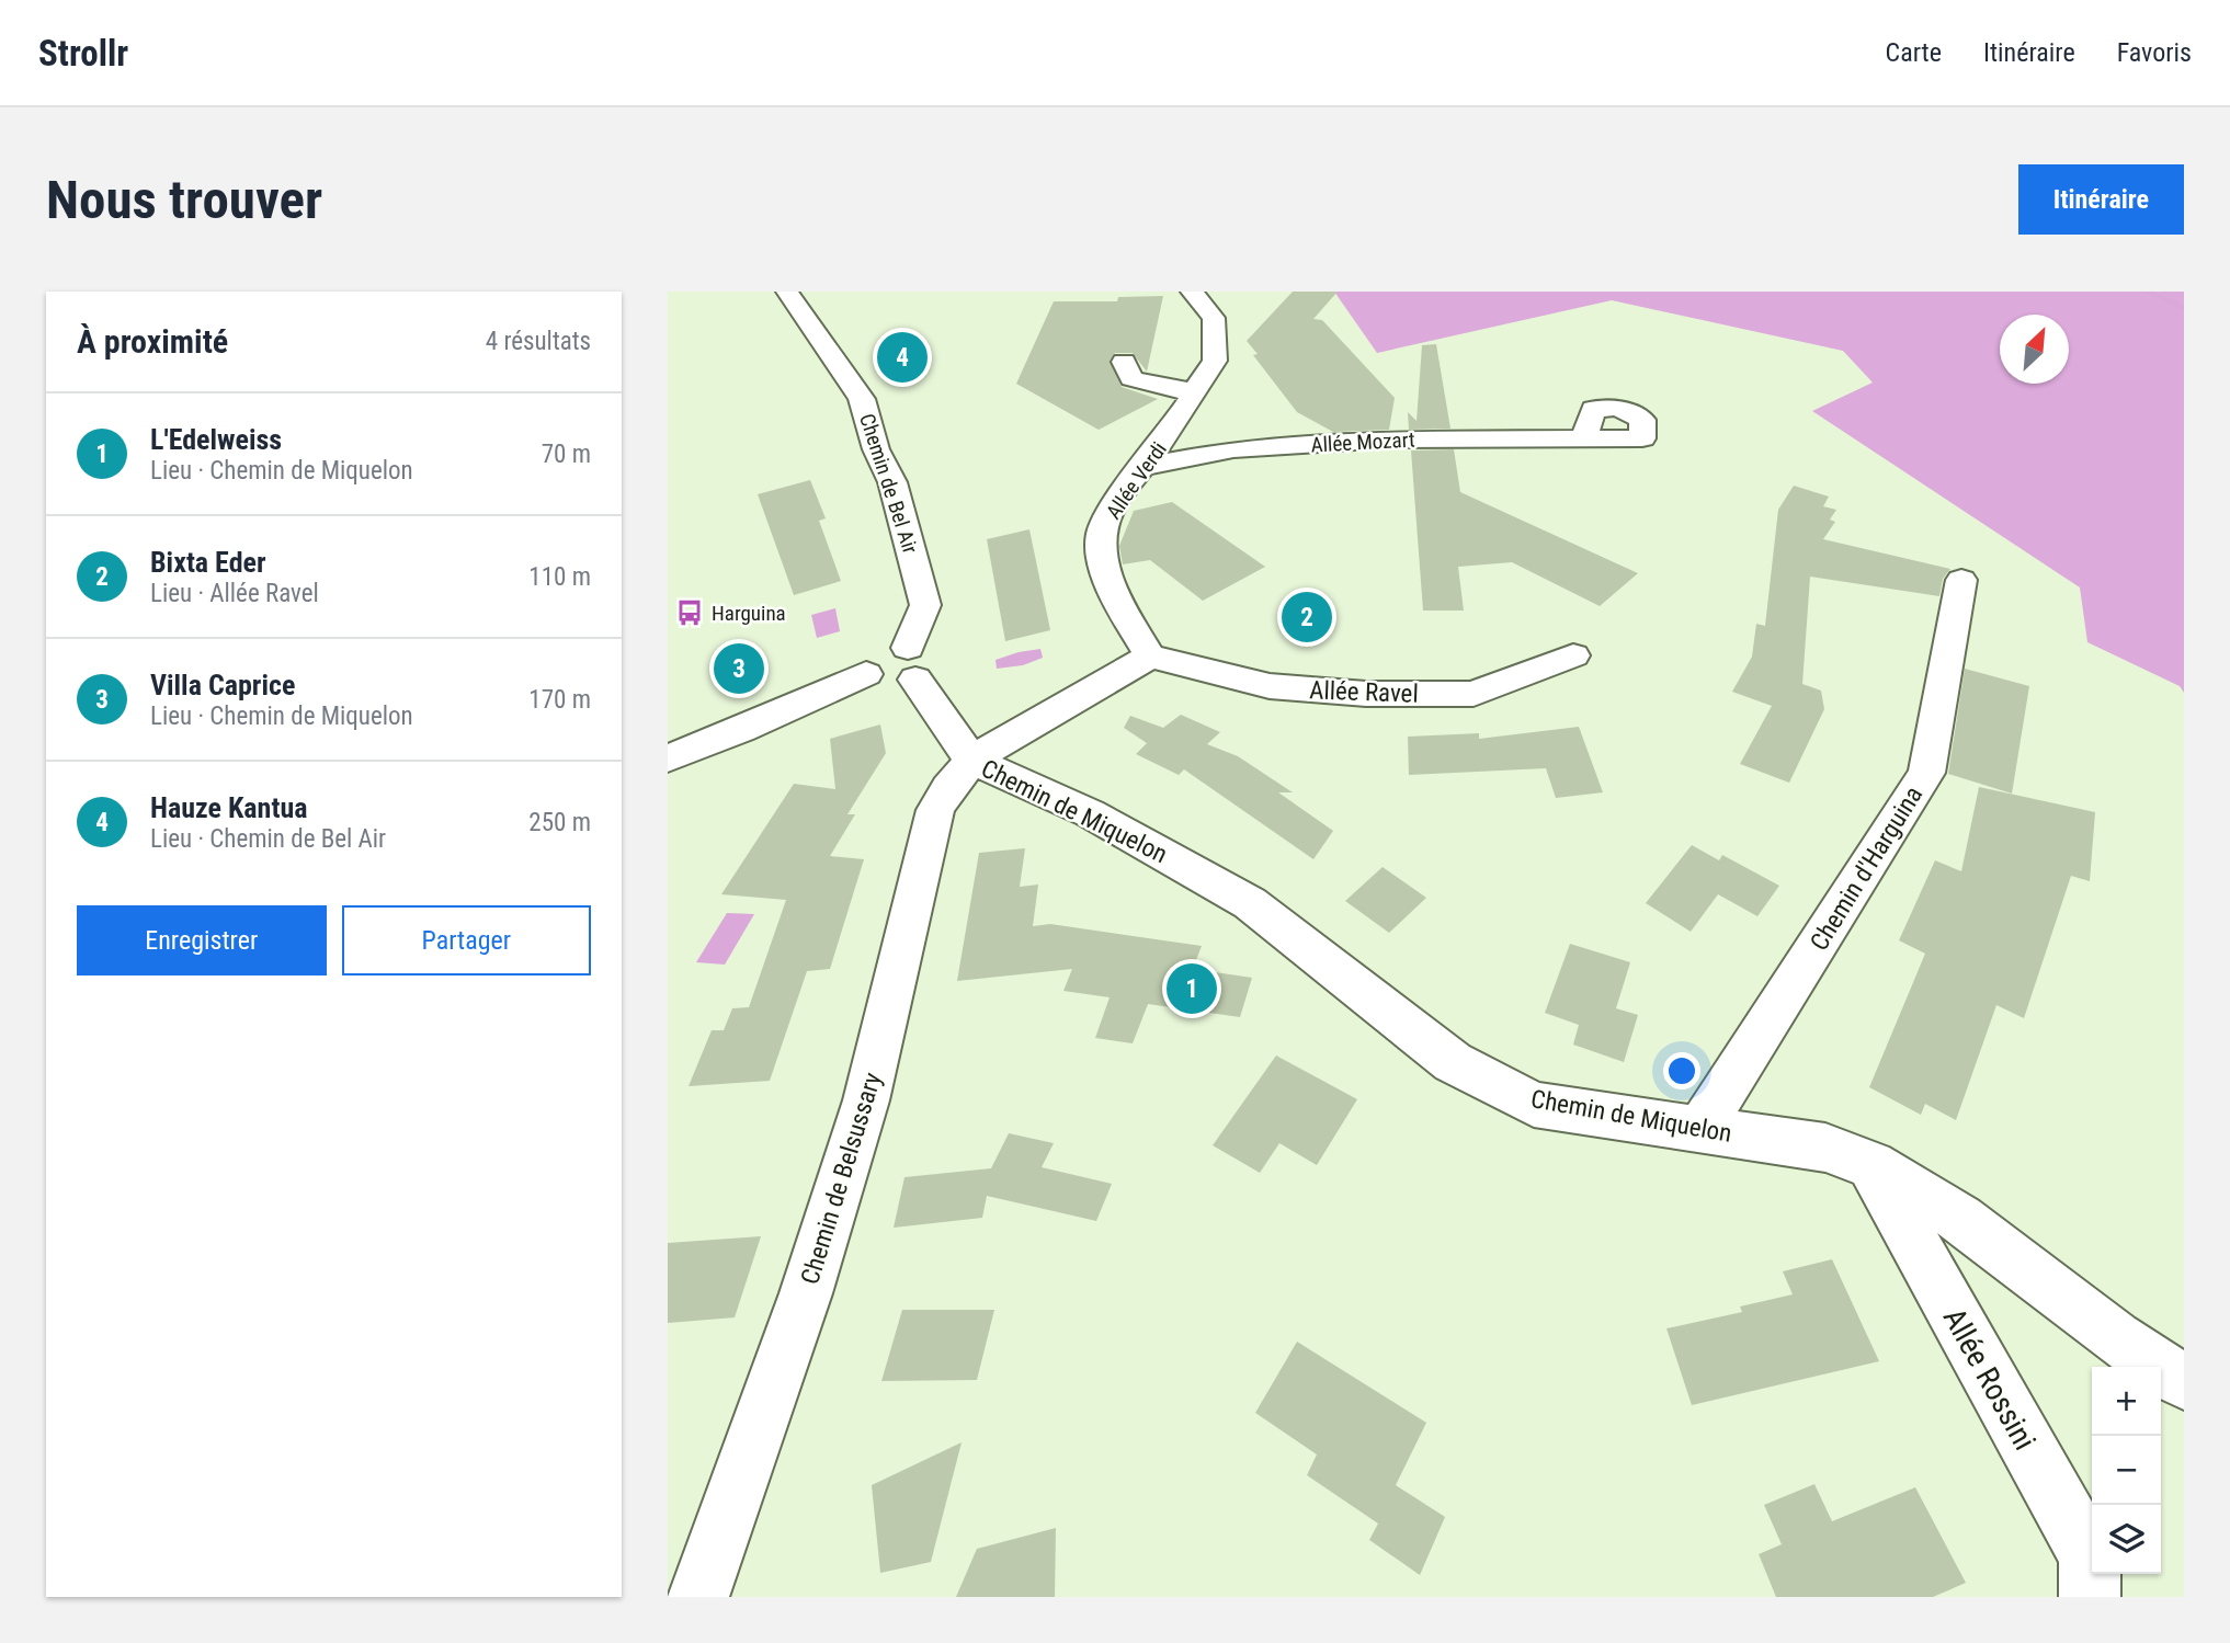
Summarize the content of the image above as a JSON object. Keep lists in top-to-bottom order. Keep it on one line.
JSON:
{"streets":{"street":["Allée Mozart","Allée Verdi","Chemin de Bel Air","Allée Ravel","Chemin de Miquelon","Chemin d'Harguina","Chemin de Belsussary","Allée Rossini"]},"crossings":[["Allée Mozart","Allée Verdi"],["Allée Verdi","Allée Ravel"],["Chemin de Bel Air","Chemin de Miquelon"],["Chemin de Miquelon","Chemin d'Harguina"],["Chemin de Miquelon","Chemin de Belsussary"],["Chemin de Miquelon","Allée Rossini"]],"places":{"bus stop":["Harguina"]},"north":"top right","page":{"header":"Strollr","nav":["Carte","Itinéraire","Favoris"],"buttons":["Itinéraire",["Enregistrer","Partager"]],"title":"Nous trouver","heading":["À proximité","4 résultats"],"pins":["4","2","3","1"],"list":[{"mark":"1","name":"L'Edelweiss","note":"Lieu · Chemin de Miquelon","value":"70 m"},{"mark":"2","name":"Bixta Eder","note":"Lieu · Allée Ravel","value":"110 m"},{"mark":"3","name":"Villa Caprice","note":"Lieu · Chemin de Miquelon","value":"170 m"},{"mark":"4","name":"Hauze Kantua","note":"Lieu · Chemin de Bel Air","value":"250 m"}],"map_buttons":["+","−"]}}
